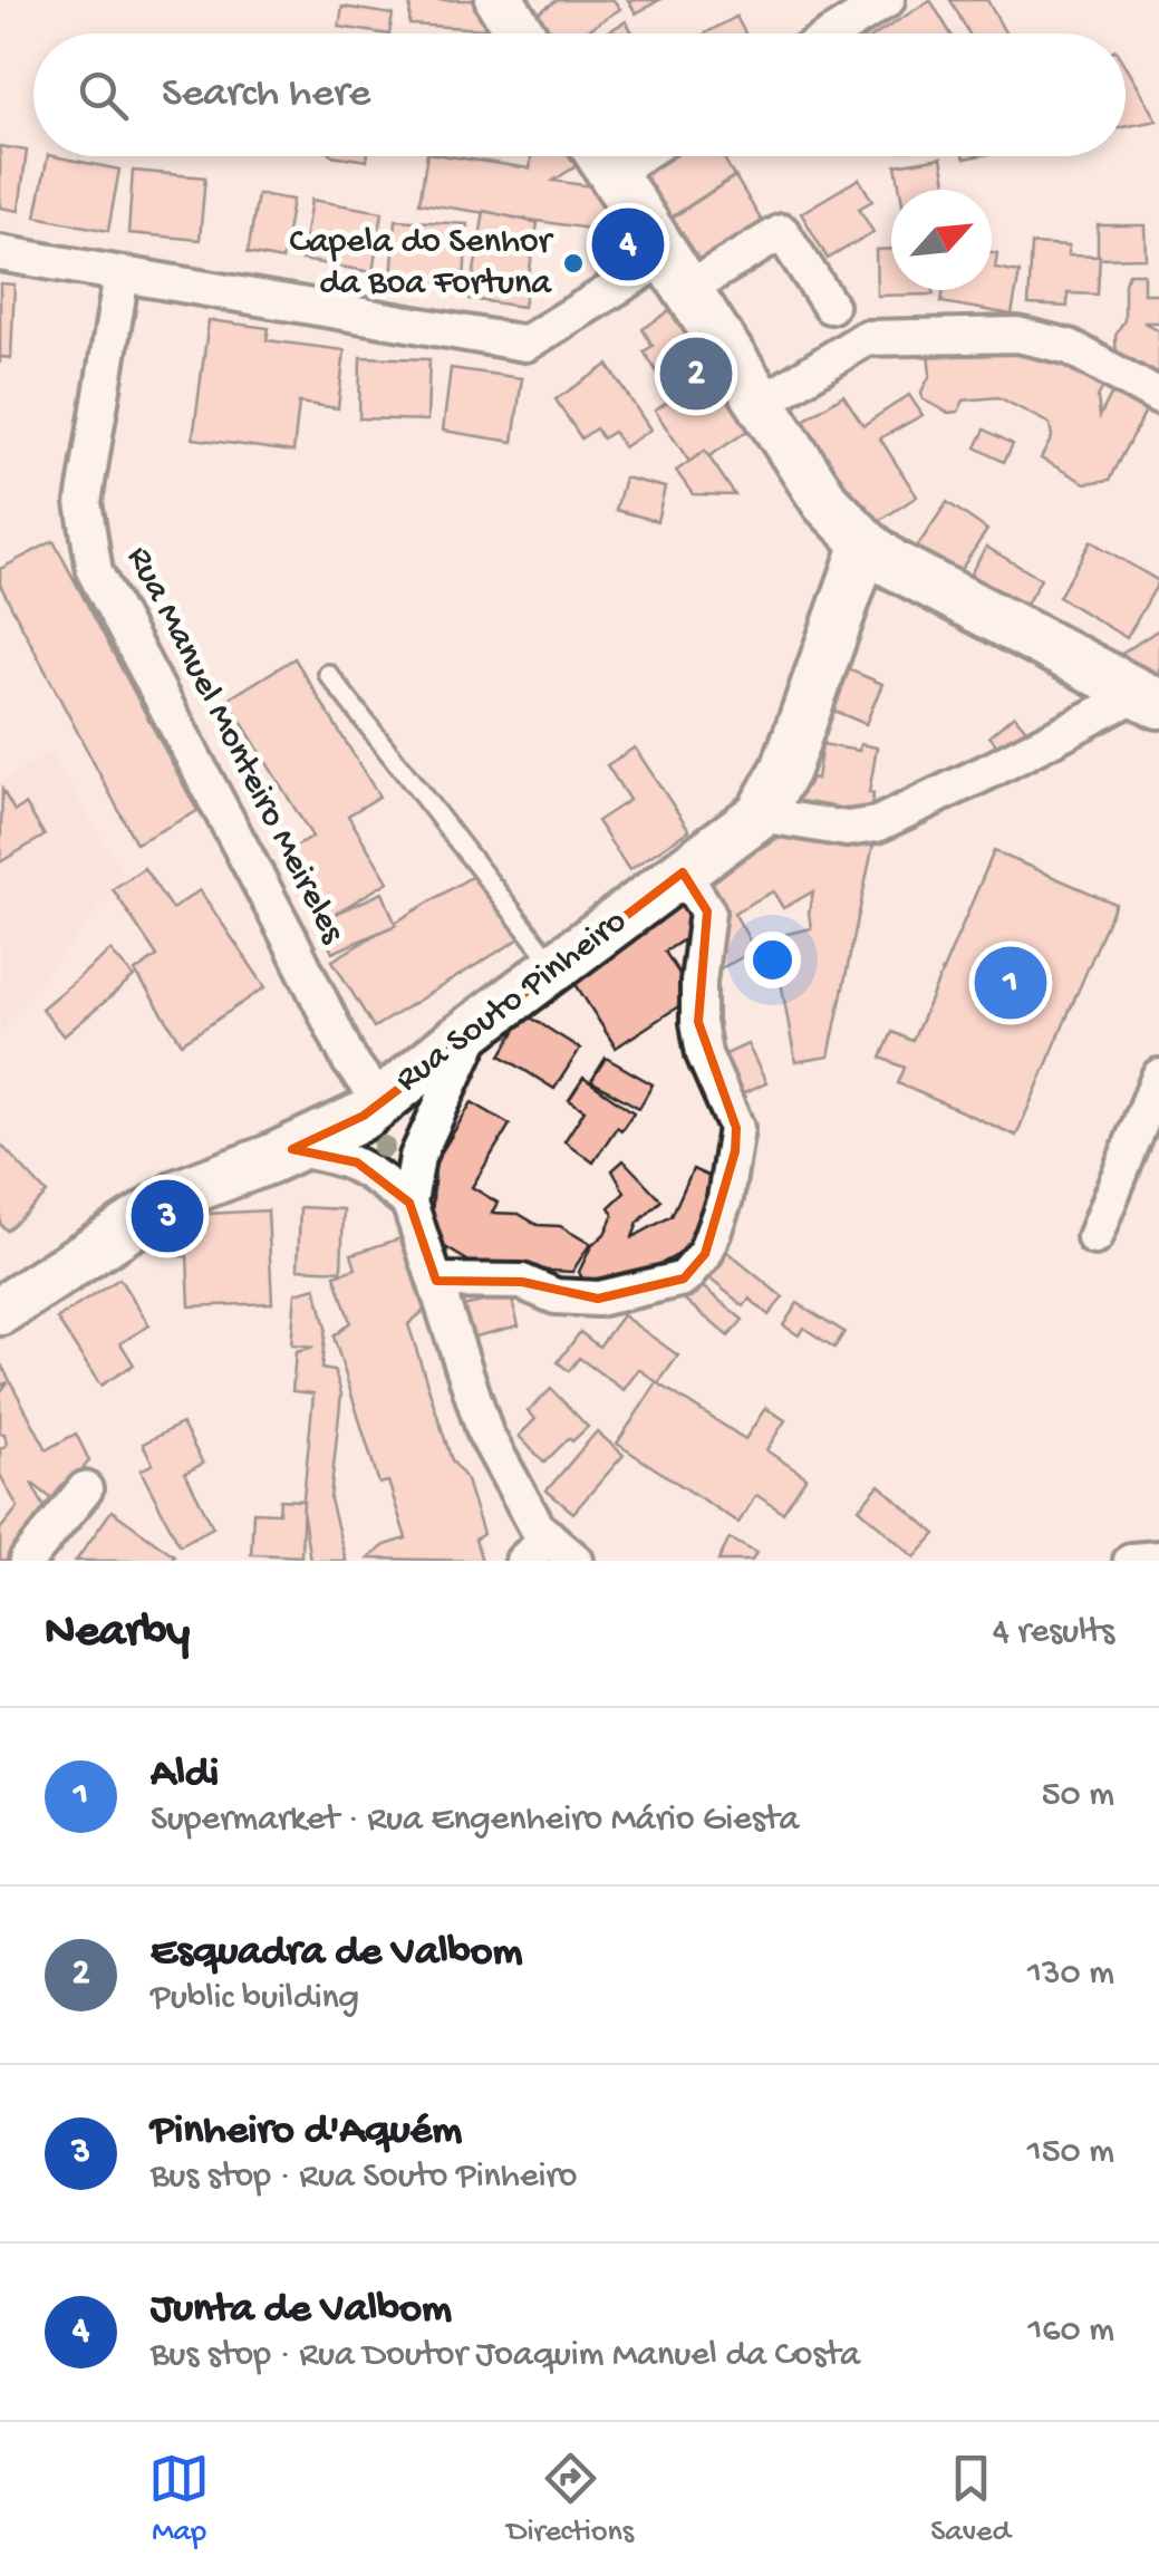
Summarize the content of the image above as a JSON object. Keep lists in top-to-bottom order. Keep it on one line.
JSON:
{"streets":{"street":["Rua Manuel Monteiro Meireles","Rua Souto Pinheiro"]},"crossings":[["Rua Manuel Monteiro Meireles","Rua Souto Pinheiro"]],"places":["Capela do Senhor da Boa Fortuna"],"north":"top right","page":{"search":"Search here","pins":["4","2","1","3"],"heading":["Nearby","4 results"],"list":[{"mark":"1","name":"Aldi","note":"Supermarket · Rua Engenheiro Mário Giesta","value":"50 m"},{"mark":"2","name":"Esquadra de Valbom","note":"Public building","value":"130 m"},{"mark":"3","name":"Pinheiro d'Aquém","note":"Bus stop · Rua Souto Pinheiro","value":"150 m"},{"mark":"4","name":"Junta de Valbom","note":"Bus stop · Rua Doutor Joaquim Manuel da Costa","value":"160 m"}],"nav":["Map","Directions","Saved"]}}
